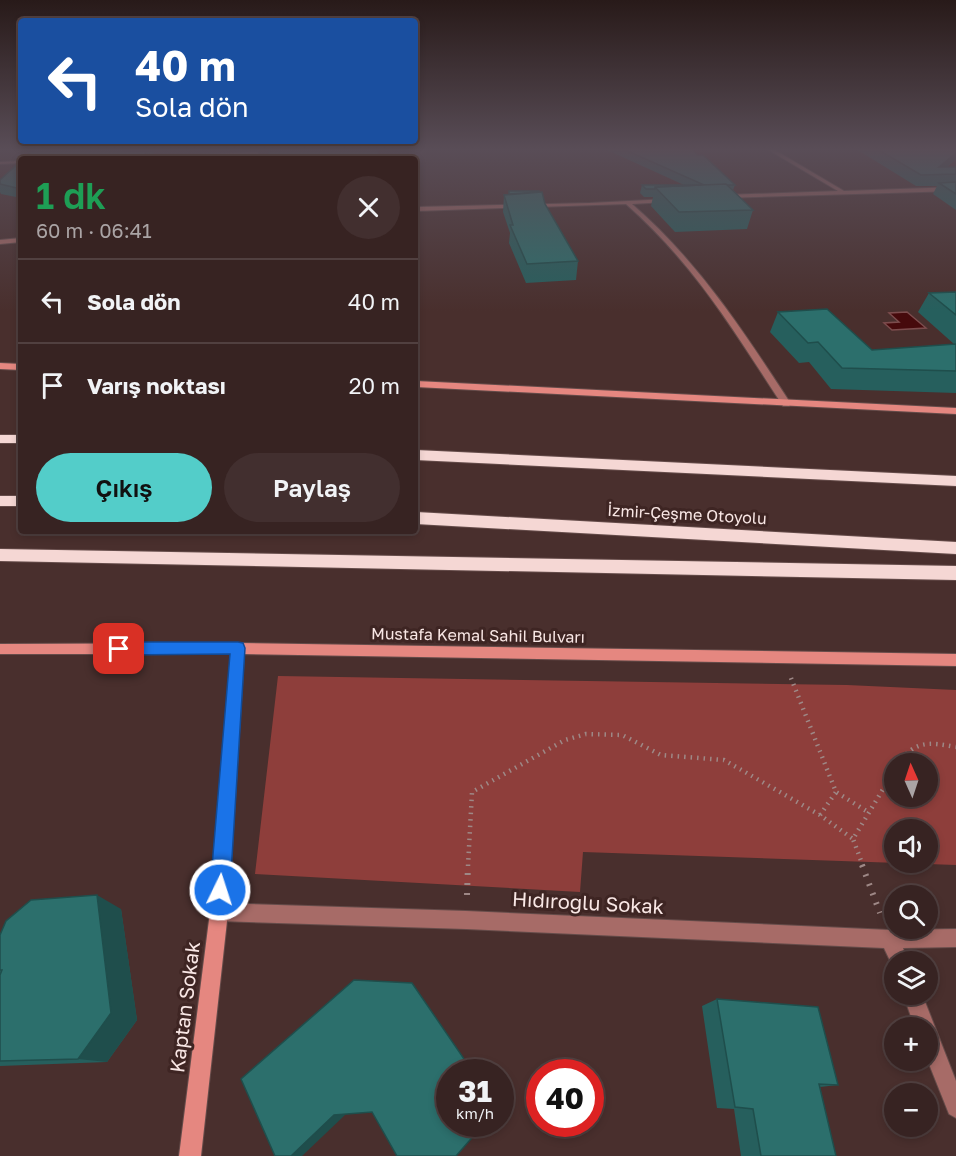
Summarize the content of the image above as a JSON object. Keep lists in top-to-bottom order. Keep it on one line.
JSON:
{"streets":{"highway":["İzmir-Çeşme Otoyolu"],"street":["Mustafa Kemal Sahil Bulvarı","Hıdıroğlu Sokak","Kaptan Sokak"]},"crossings":[["Mustafa Kemal Sahil Bulvarı","Kaptan Sokak"],["Hıdıroğlu Sokak","Kaptan Sokak"]],"north":"top","page":{"turn":["40 m","Sola dön"],"heading":["1 dk","60 m · 06:41"],"list":[{"name":"Sola dön","value":"40 m"},{"name":"Varış noktası","value":"20 m"}],"buttons":["Çıkış","Paylaş"],"map_buttons":["+","−"],"speed":"31 km/h","limit":"40"}}
